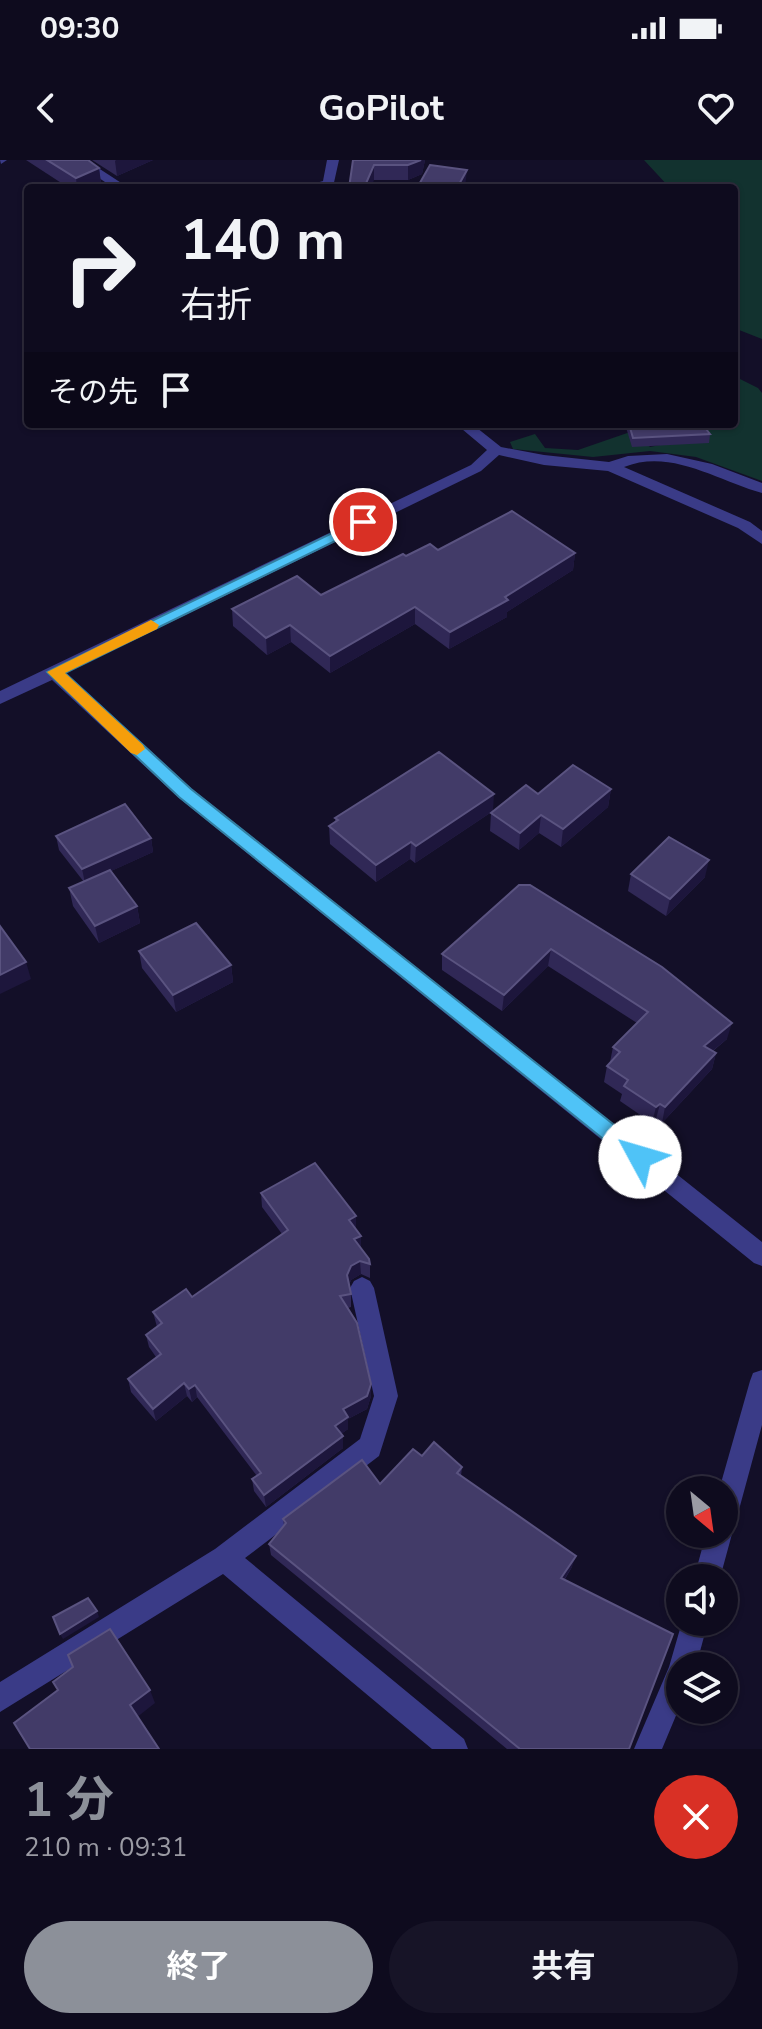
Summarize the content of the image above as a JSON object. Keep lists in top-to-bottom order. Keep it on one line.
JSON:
{"north":"bottom right","page":{"status":"09:30","header":"GoPilot","turn":["140 m","右折"],"then":"その先","heading":["1 分","210 m · 09:31"],"buttons":["終了","共有"]}}
